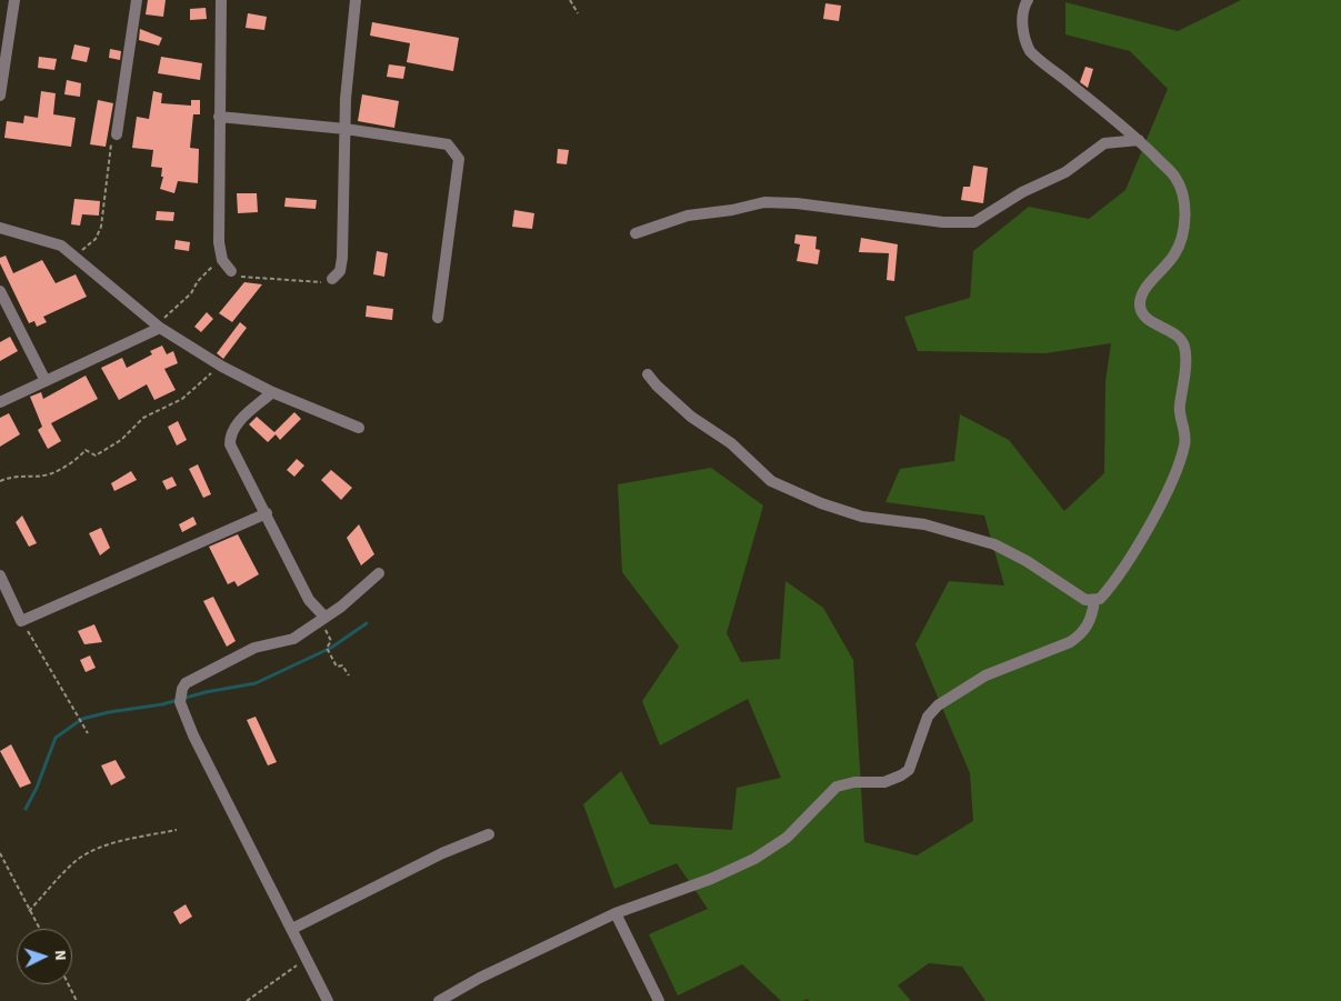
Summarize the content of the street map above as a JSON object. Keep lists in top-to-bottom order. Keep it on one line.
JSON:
{"north":"right"}
